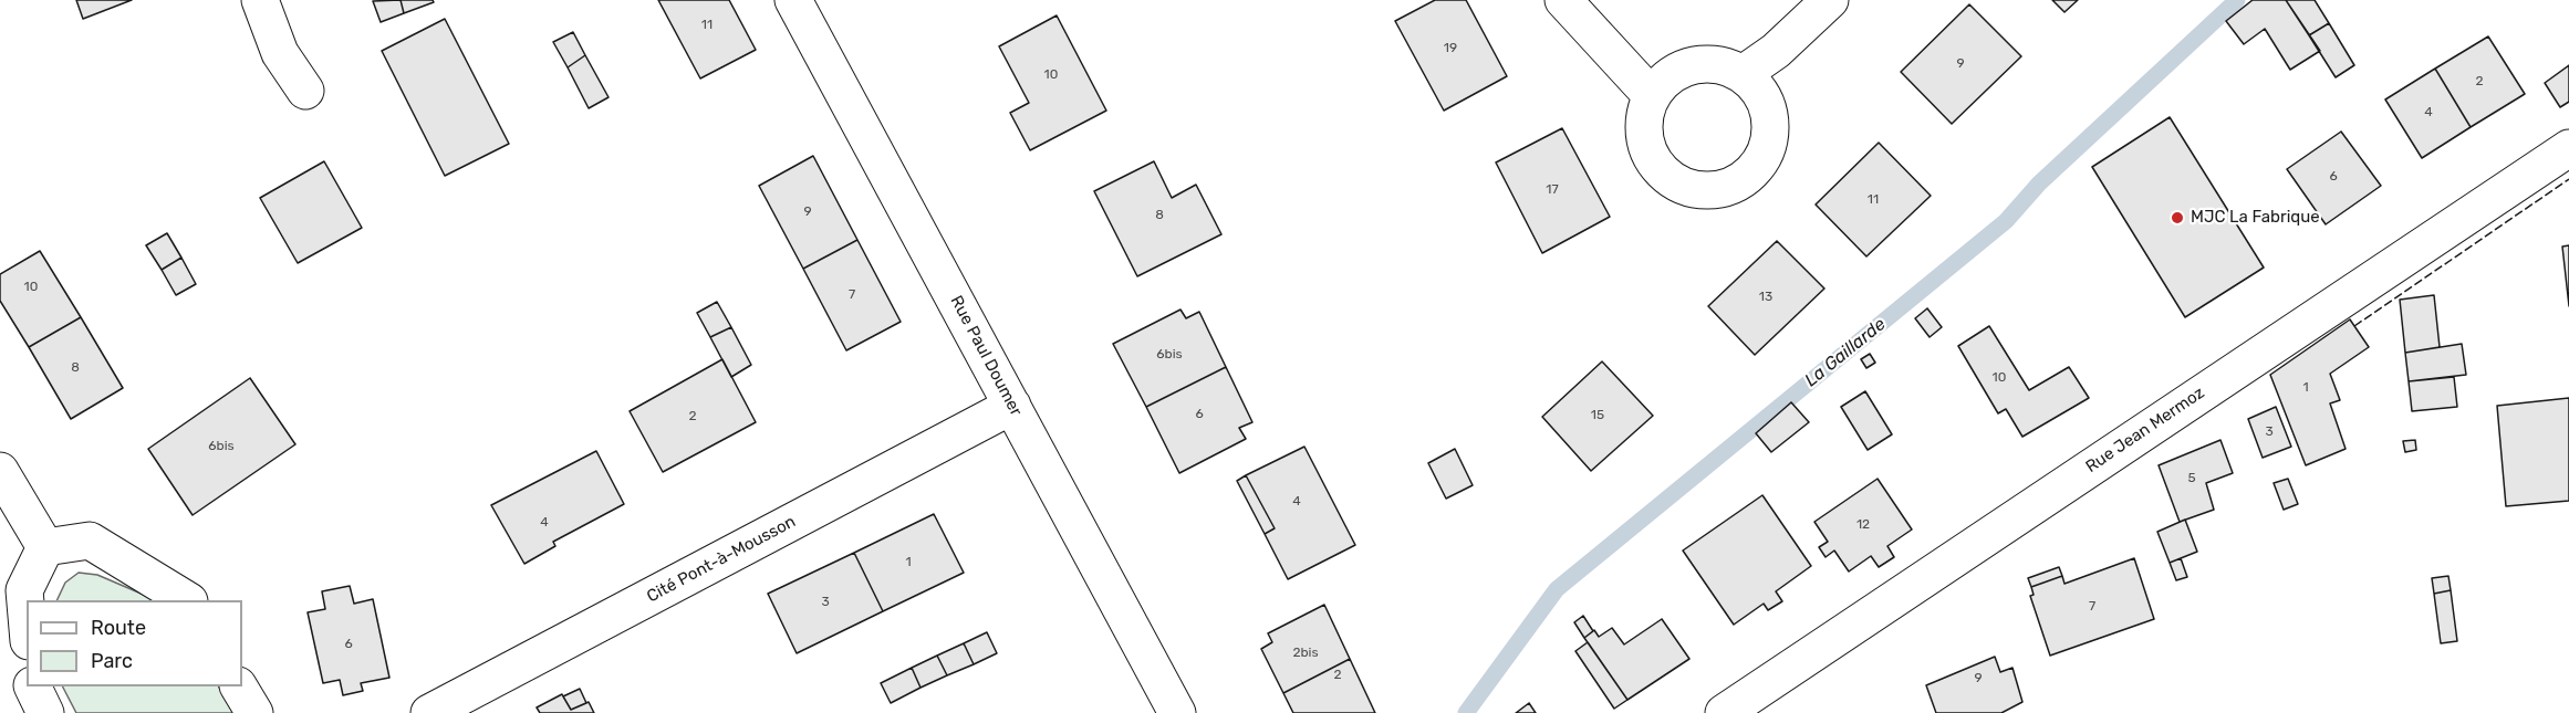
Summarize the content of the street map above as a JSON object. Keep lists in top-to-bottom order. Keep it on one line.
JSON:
{"streets":{"street":["Rue Paul Doumer","Rue Jean Mermoz","Cité Pont-à-Mousson"]},"crossings":[["Rue Paul Doumer","Cité Pont-à-Mousson"]],"water":["La Gaillarde"],"places":["MJC La Fabrique"],"house_numbers":["11","19","9","10","2","4","6","17","11","9","8","10","7","13","6bis","8","10","1","6","15","2","3","6bis","5","4","4","12","1","3","7","6","2bis","2","9"],"legend":["Route","Parc"]}
